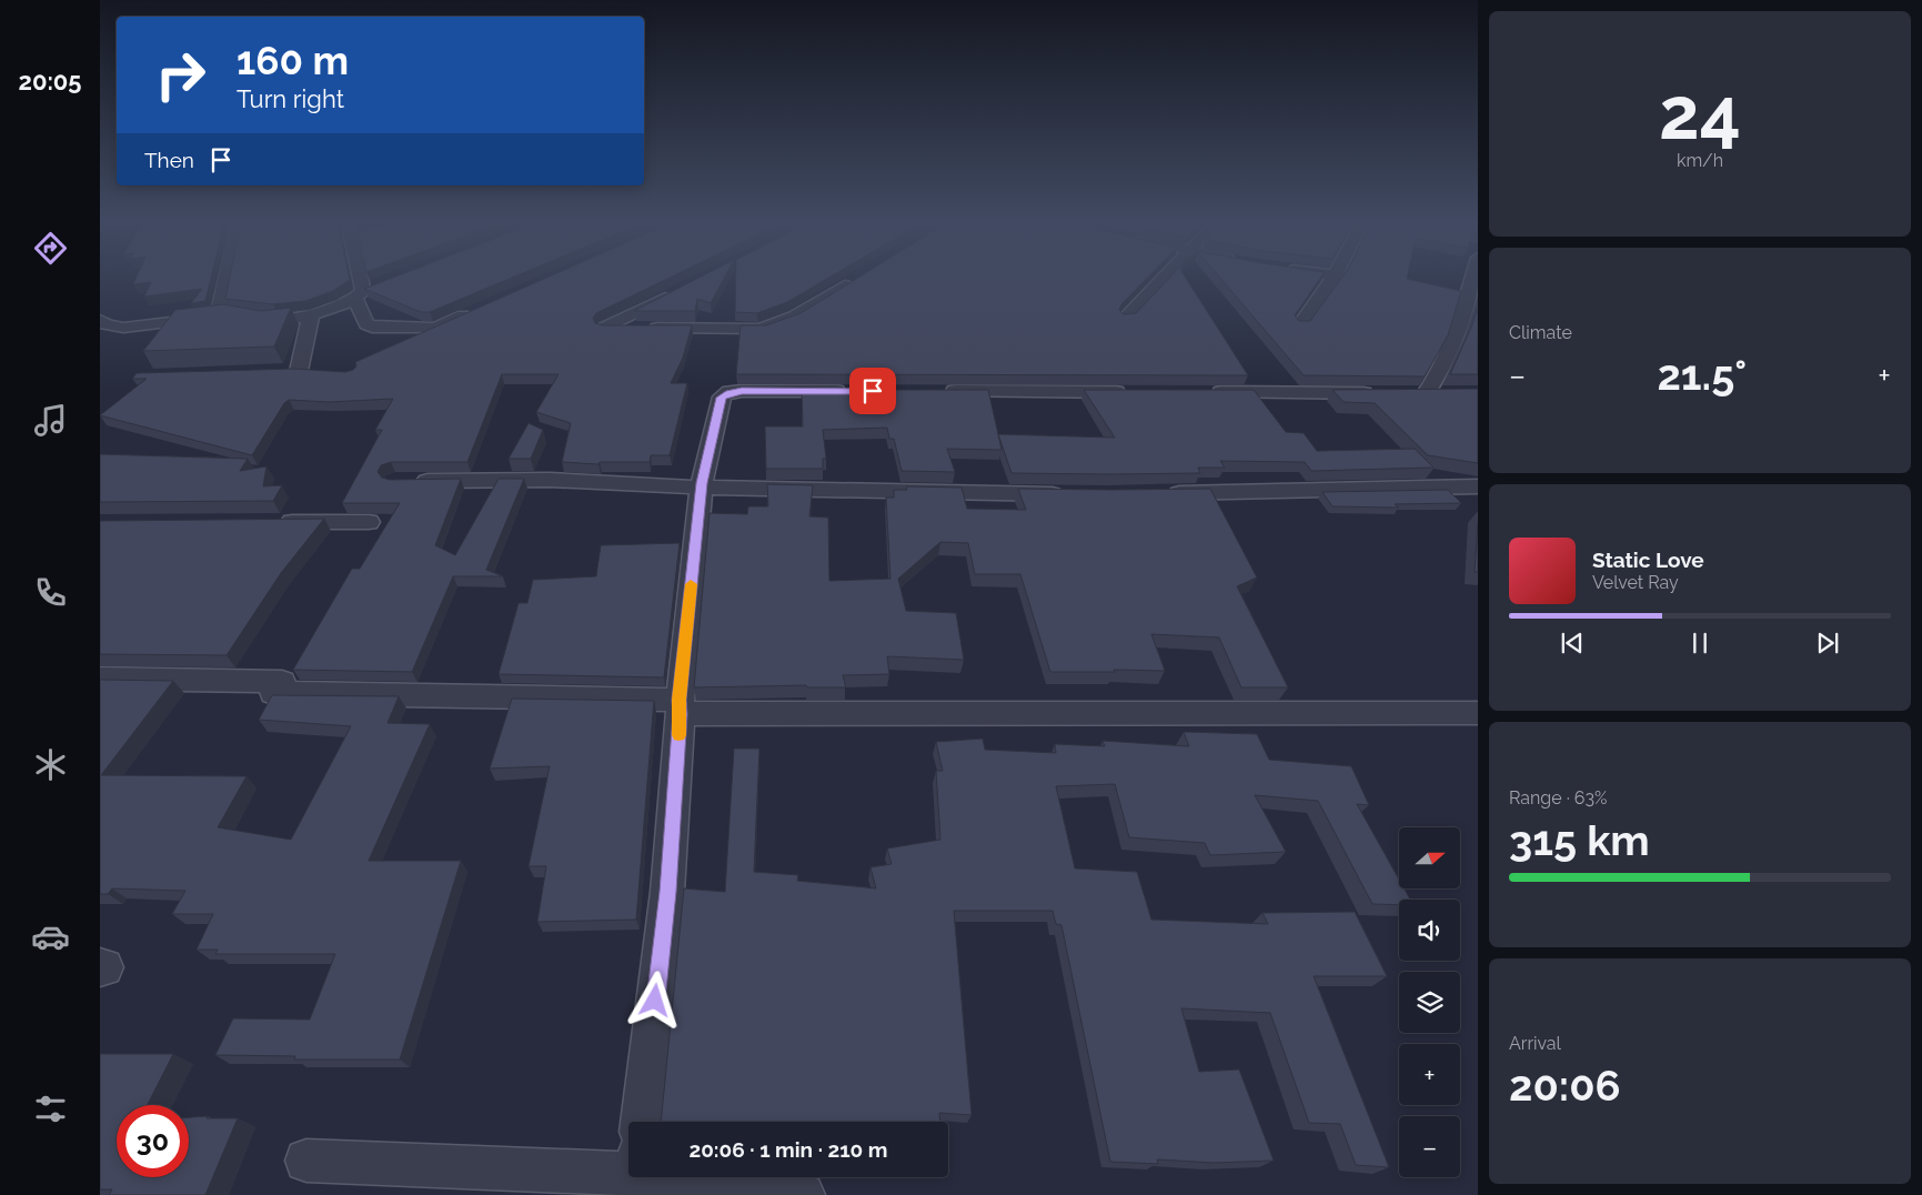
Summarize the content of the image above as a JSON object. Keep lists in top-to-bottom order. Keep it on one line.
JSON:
{"north":"right","page":{"tabs":"20:05","tile":[["24","km/h"],"Climate",["Range · 63%","315 km"],["Arrival","20:06"]],"turn":["160 m","Turn right"],"then":"Then","heat":["−","21.5°","+"],"song":["Static Love","Velvet Ray"],"map_buttons":["+","−"],"limit":"30","trip":"20:06 · 1 min · 210 m"}}
